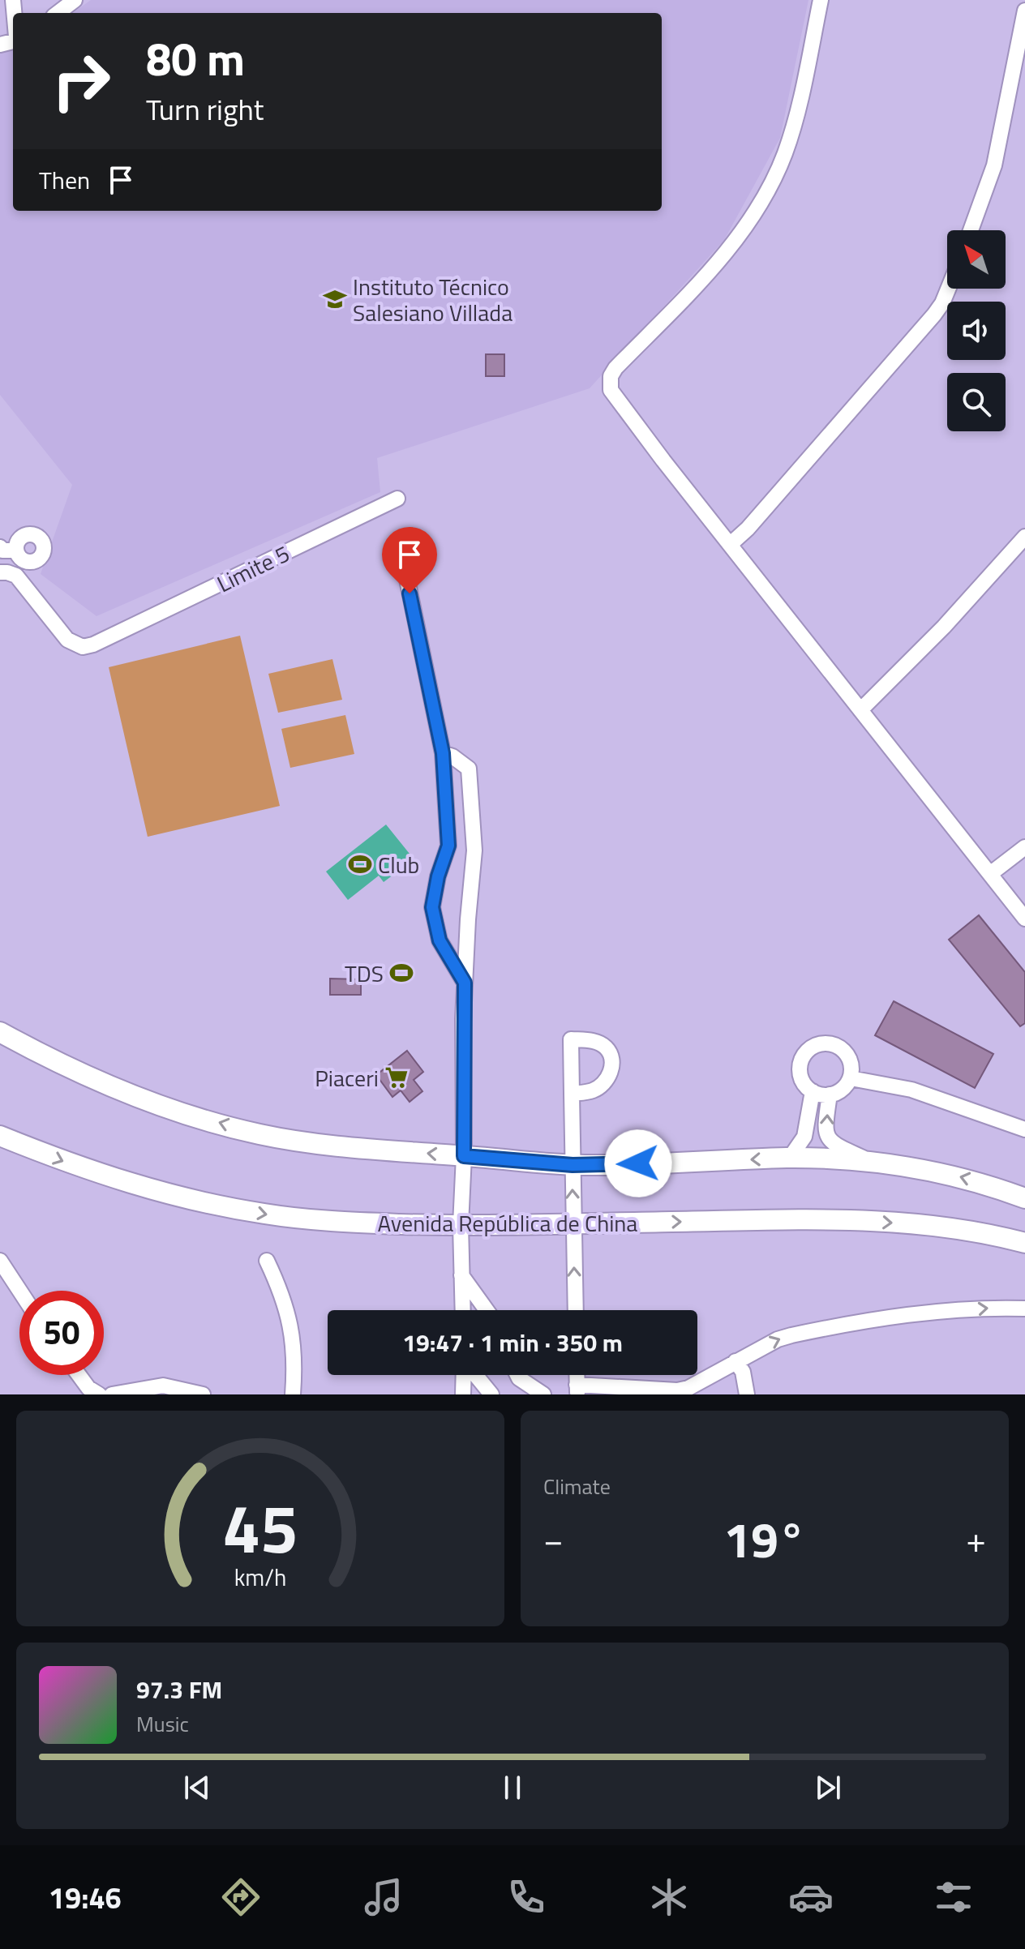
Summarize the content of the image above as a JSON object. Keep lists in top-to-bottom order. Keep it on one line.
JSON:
{"streets":{"main road":["Avenida República de China"],"street":["Limite 5"]},"places":{"school or university":["Instituto Técnico Salesiano Villada"],"sports":["Club","TDS"],"supermarket":["Piaceri"]},"north":"top left","page":{"turn":["80 m","Turn right"],"then":"Then","limit":"50","trip":"19:47 · 1 min · 350 m","tile":"Climate","heat":["−","19°","+"],"song":["97.3 FM","Music"],"tabs":"19:46","gauge":["45","km/h"]}}
